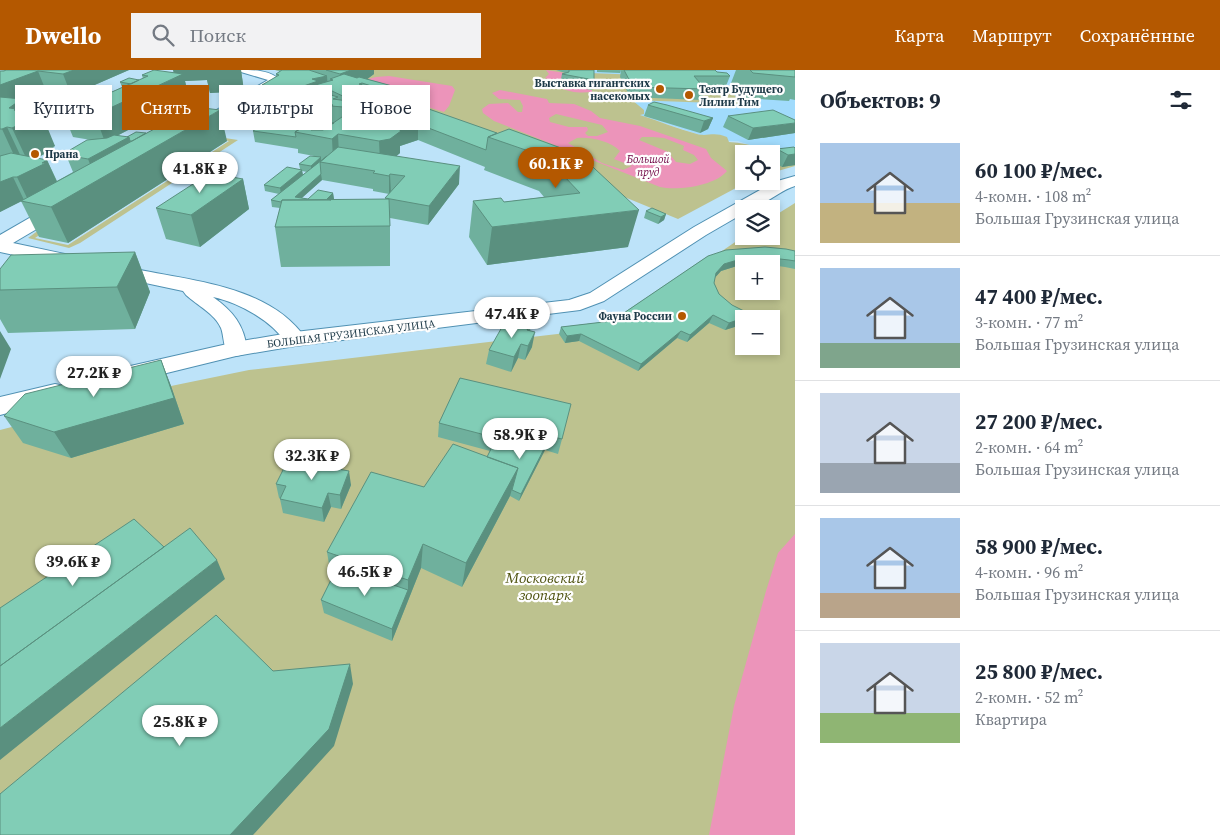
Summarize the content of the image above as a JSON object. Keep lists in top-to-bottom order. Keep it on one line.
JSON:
{"streets":{"street":["БОЛЬШАЯ ГРУЗИНСКАЯ УЛИЦА"]},"water":["Большой пруд"],"parks":["Московский зоопарк"],"places":["Выставка гигантских насекомых","Театр Будущего Лилии Тим","Прана","Фауна России"],"page":{"header":"Dwello","search":"Поиск","nav":["Карта","Маршрут","Сохранённые"],"heading":"Объектов: 9","chip":["Купить","Снять","Фильтры","Новое"],"list":[{"name":"60 100 ₽/мес.","note":"4-комн. · 108 m² · Большая Грузинская улица"},{"name":"47 400 ₽/мес.","note":"3-комн. · 77 m² · Большая Грузинская улица"},{"name":"27 200 ₽/мес.","note":"2-комн. · 64 m² · Большая Грузинская улица"},{"name":"58 900 ₽/мес.","note":"4-комн. · 96 m² · Большая Грузинская улица"},{"name":"25 800 ₽/мес.","note":"2-комн. · 52 m² · Квартира"}],"map_buttons":["+","−"],"price":["60.1K ₽","41.8K ₽","47.4K ₽","27.2K ₽","58.9K ₽","32.3K ₽","39.6K ₽","46.5K ₽","25.8K ₽"]}}
